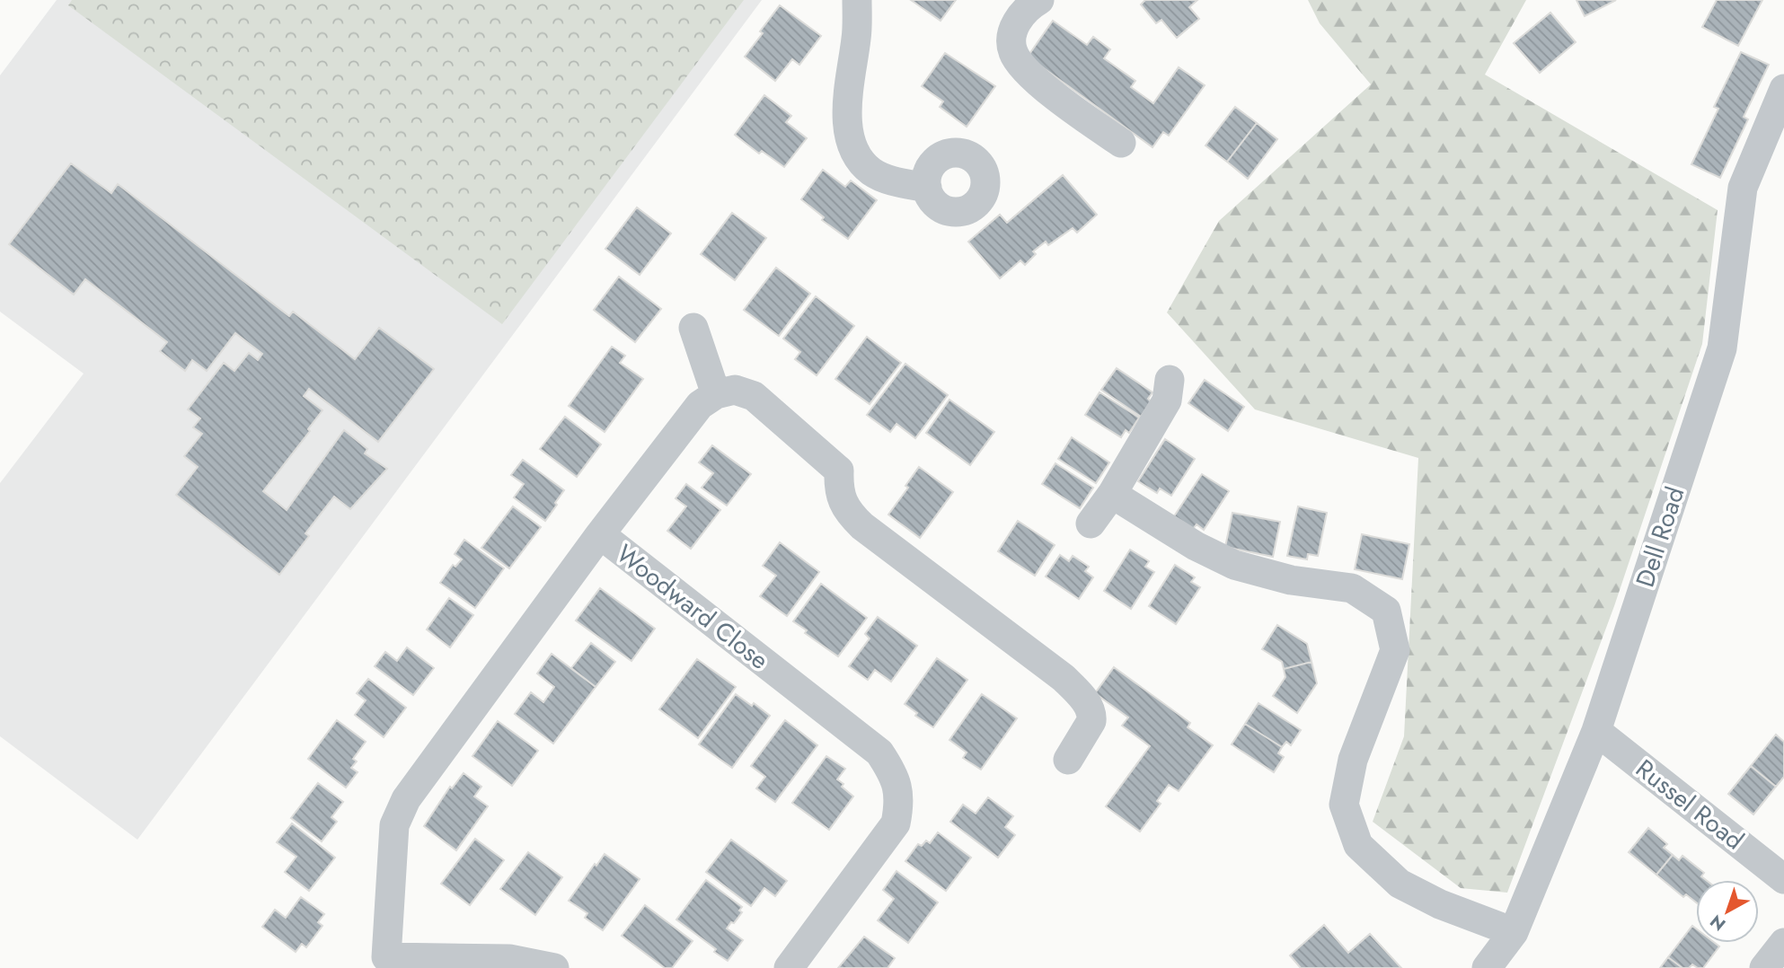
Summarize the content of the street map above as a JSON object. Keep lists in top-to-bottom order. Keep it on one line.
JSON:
{"streets":{"street":["Dell Road","Woodward Close","Russel Road"]},"crossings":[["Dell Road","Russel Road"]],"north":"bottom left"}
